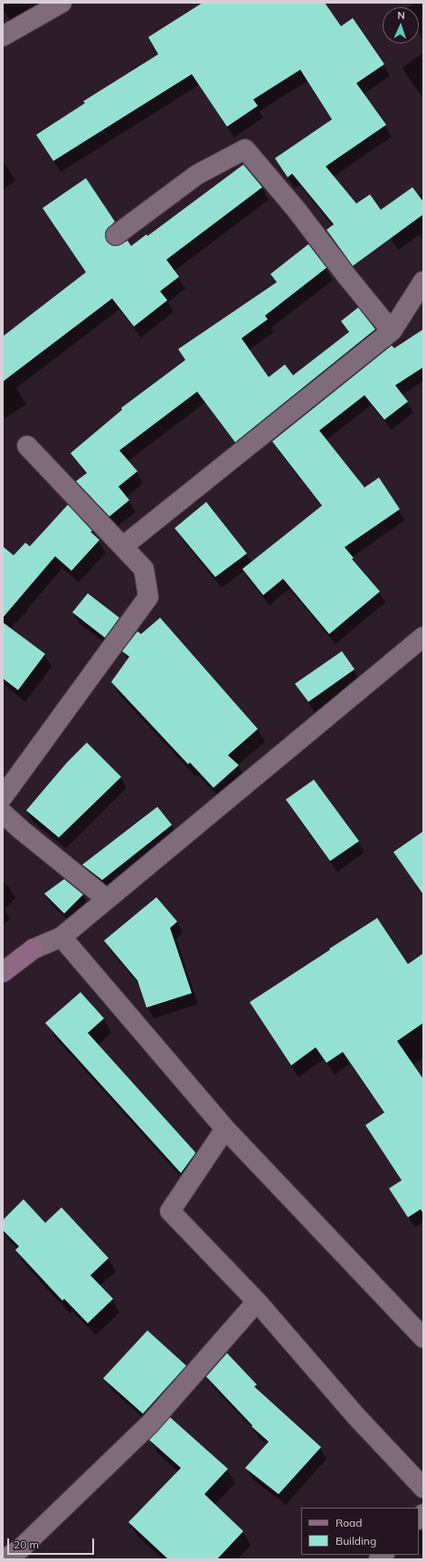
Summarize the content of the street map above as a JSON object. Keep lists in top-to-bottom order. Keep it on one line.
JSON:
{"legend":["Road","Building"],"scale_bar":"20 m","north":"top"}
